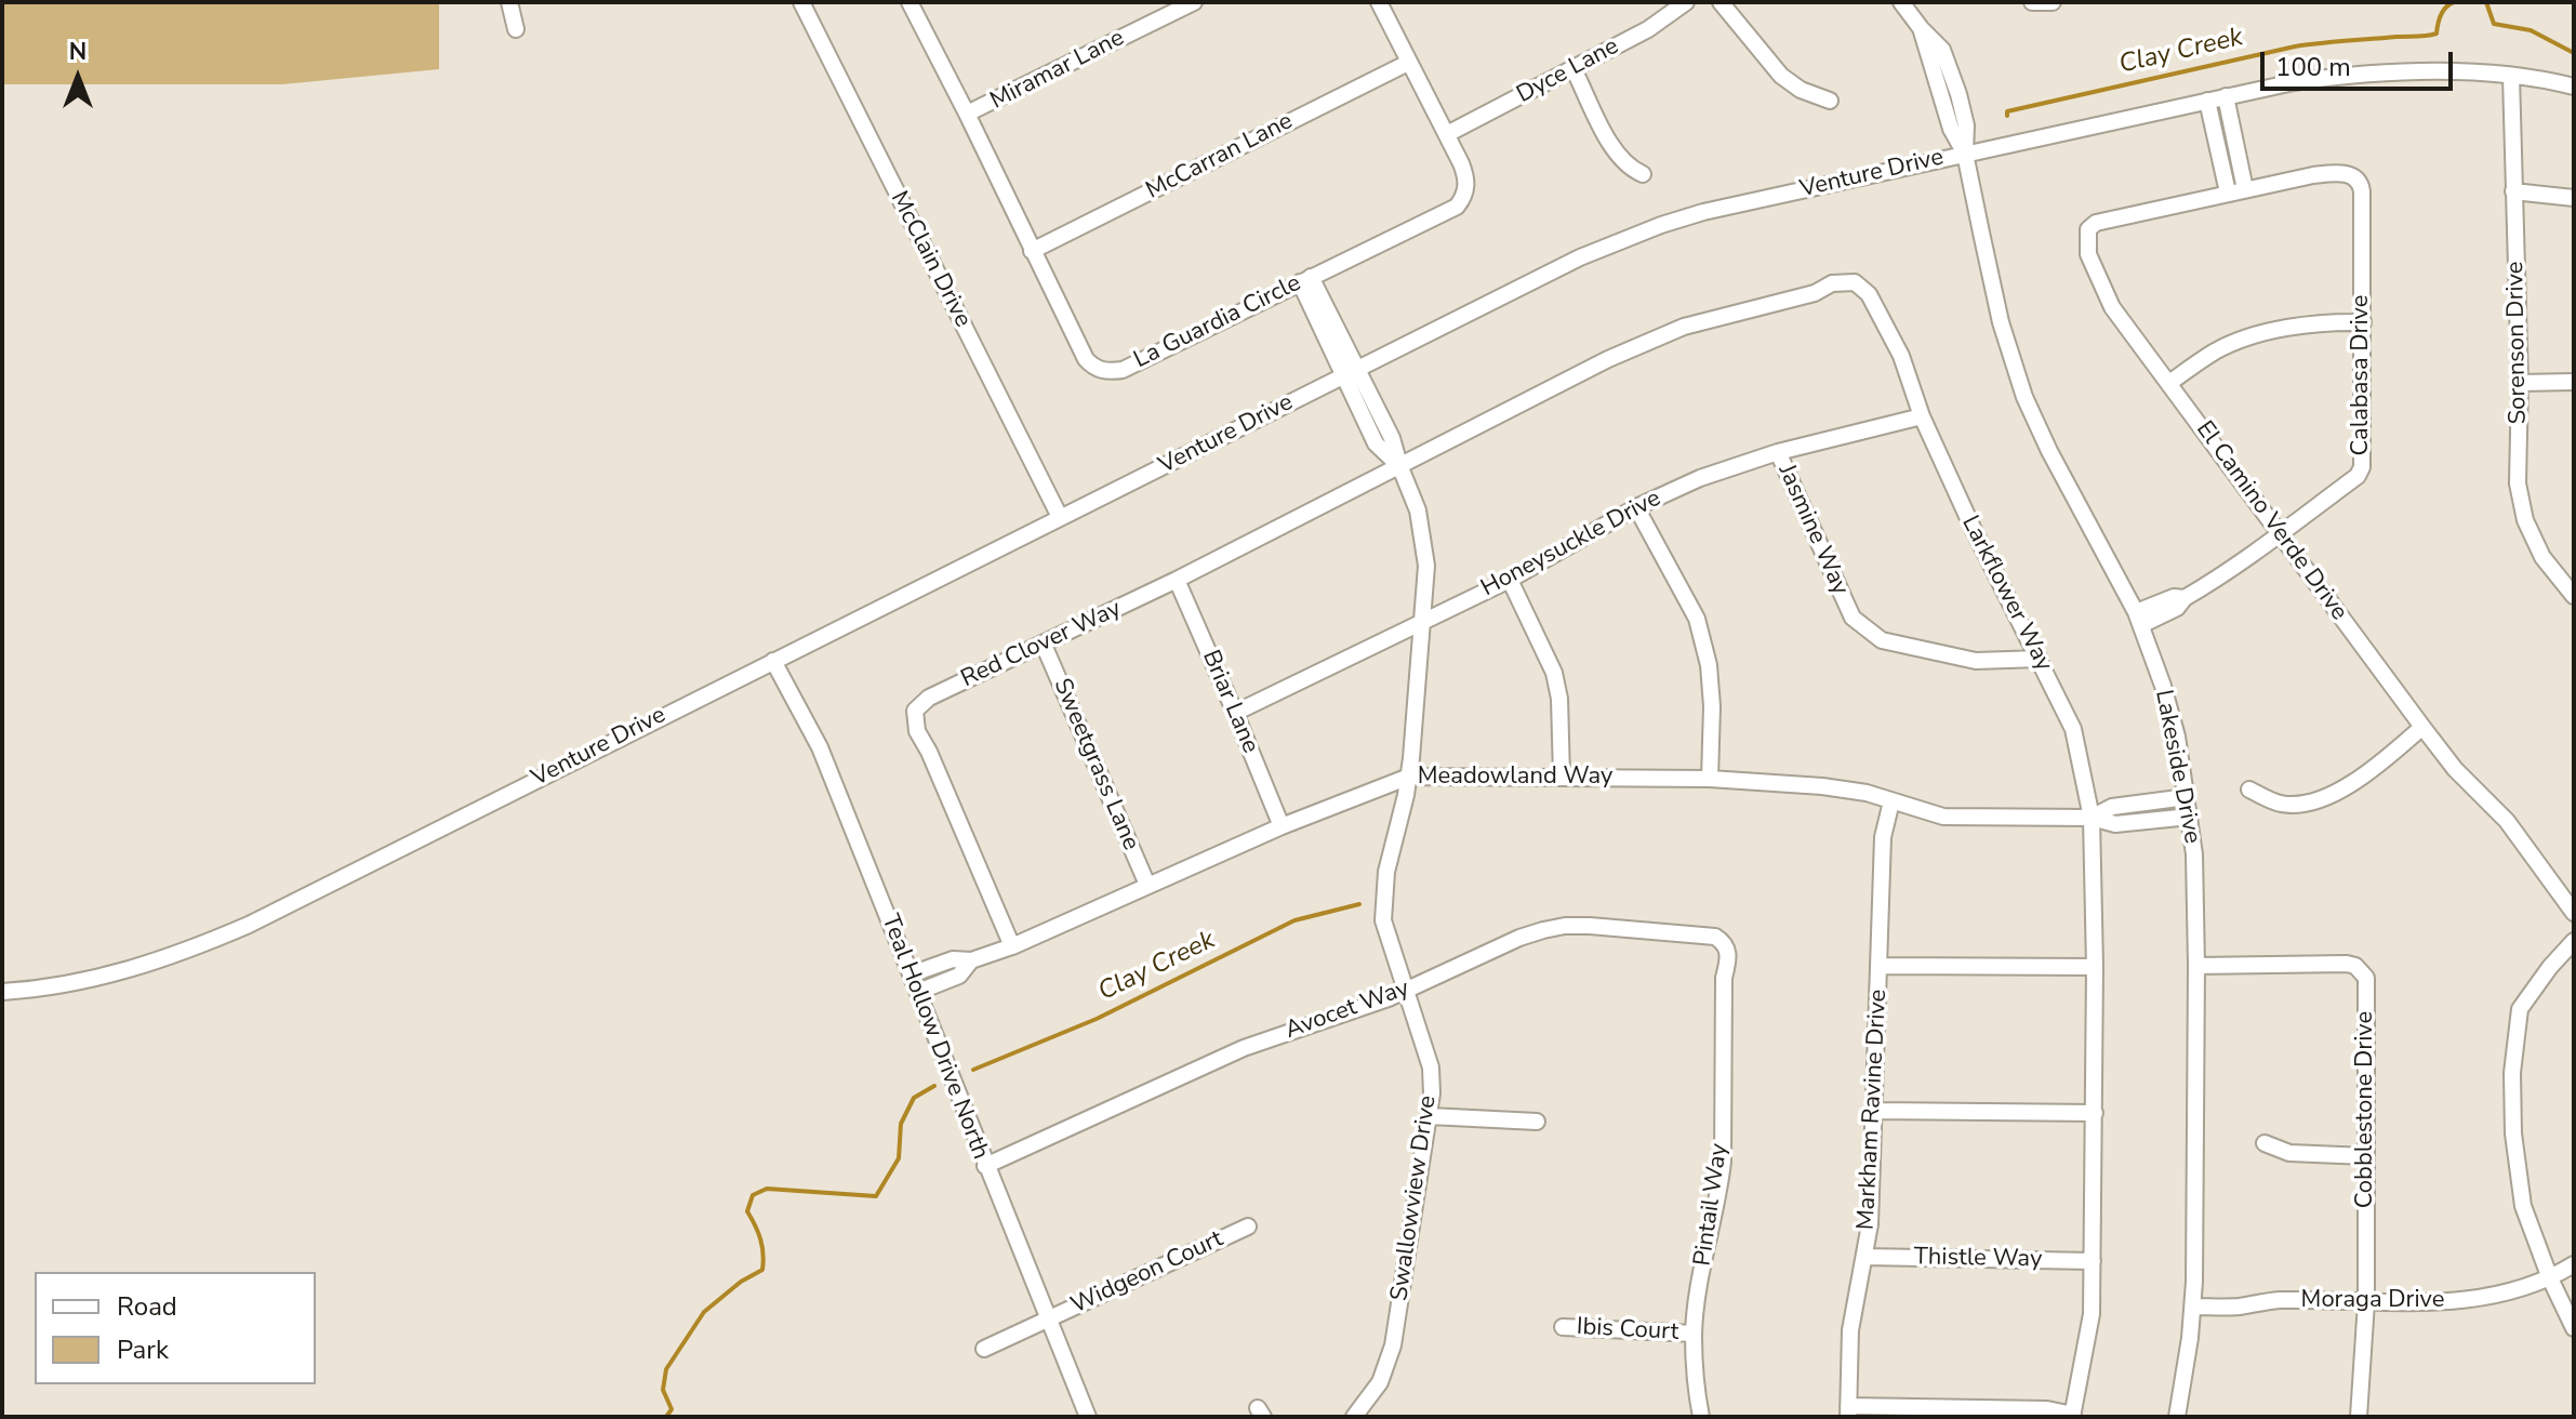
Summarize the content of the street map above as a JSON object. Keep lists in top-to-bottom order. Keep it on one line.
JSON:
{"streets":{"street":["Miramar Lane","Dyce Lane","McCarran Lane","Venture Drive","McClain Drive","La Guardia Circle","Sorenson Drive","Calabasa Drive","El Camino Verde Drive","Jasmine Way","Honeysuckle Drive","Larkflower Way","Red Clover Way","Briar Lane","Sweetgrass Lane","Lakeside Drive","Meadowland Way","Avocet Way","Teal Hollow Drive North","Markham Ravine Drive","Cobblestone Drive","Swallowview Drive","Pintail Way","Thistle Way","Widgeon Court","Moraga Drive","Ibis Court"]},"crossings":[["Miramar Lane","La Guardia Circle"],["Dyce Lane","La Guardia Circle"],["McCarran Lane","La Guardia Circle"],["Venture Drive","McClain Drive"],["Venture Drive","Sorenson Drive"],["Venture Drive","Lakeside Drive"],["Venture Drive","Teal Hollow Drive North"],["Venture Drive","Swallowview Drive"],["La Guardia Circle","Swallowview Drive"],["Calabasa Drive","El Camino Verde Drive"],["Calabasa Drive","Lakeside Drive"],["Jasmine Way","Honeysuckle Drive"],["Jasmine Way","Larkflower Way"],["Honeysuckle Drive","Larkflower Way"],["Honeysuckle Drive","Briar Lane"],["Honeysuckle Drive","Swallowview Drive"],["Larkflower Way","Red Clover Way"],["Larkflower Way","Meadowland Way"],["Larkflower Way","Swallowview Drive"],["Larkflower Way","Thistle Way"],["Red Clover Way","Briar Lane"],["Red Clover Way","Sweetgrass Lane"],["Red Clover Way","Meadowland Way"],["Red Clover Way","Swallowview Drive"],["Briar Lane","Meadowland Way"],["Sweetgrass Lane","Meadowland Way"],["Lakeside Drive","Meadowland Way"],["Lakeside Drive","Cobblestone Drive"],["Lakeside Drive","Moraga Drive"],["Meadowland Way","Teal Hollow Drive North"],["Meadowland Way","Markham Ravine Drive"],["Meadowland Way","Swallowview Drive"],["Avocet Way","Teal Hollow Drive North"],["Avocet Way","Swallowview Drive"],["Avocet Way","Pintail Way"],["Teal Hollow Drive North","Widgeon Court"],["Markham Ravine Drive","Thistle Way"],["Cobblestone Drive","Moraga Drive"],["Pintail Way","Ibis Court"]],"water":["Clay Creek"],"legend":["Road","Park"],"scale_bar":"100 m","north":"top"}
